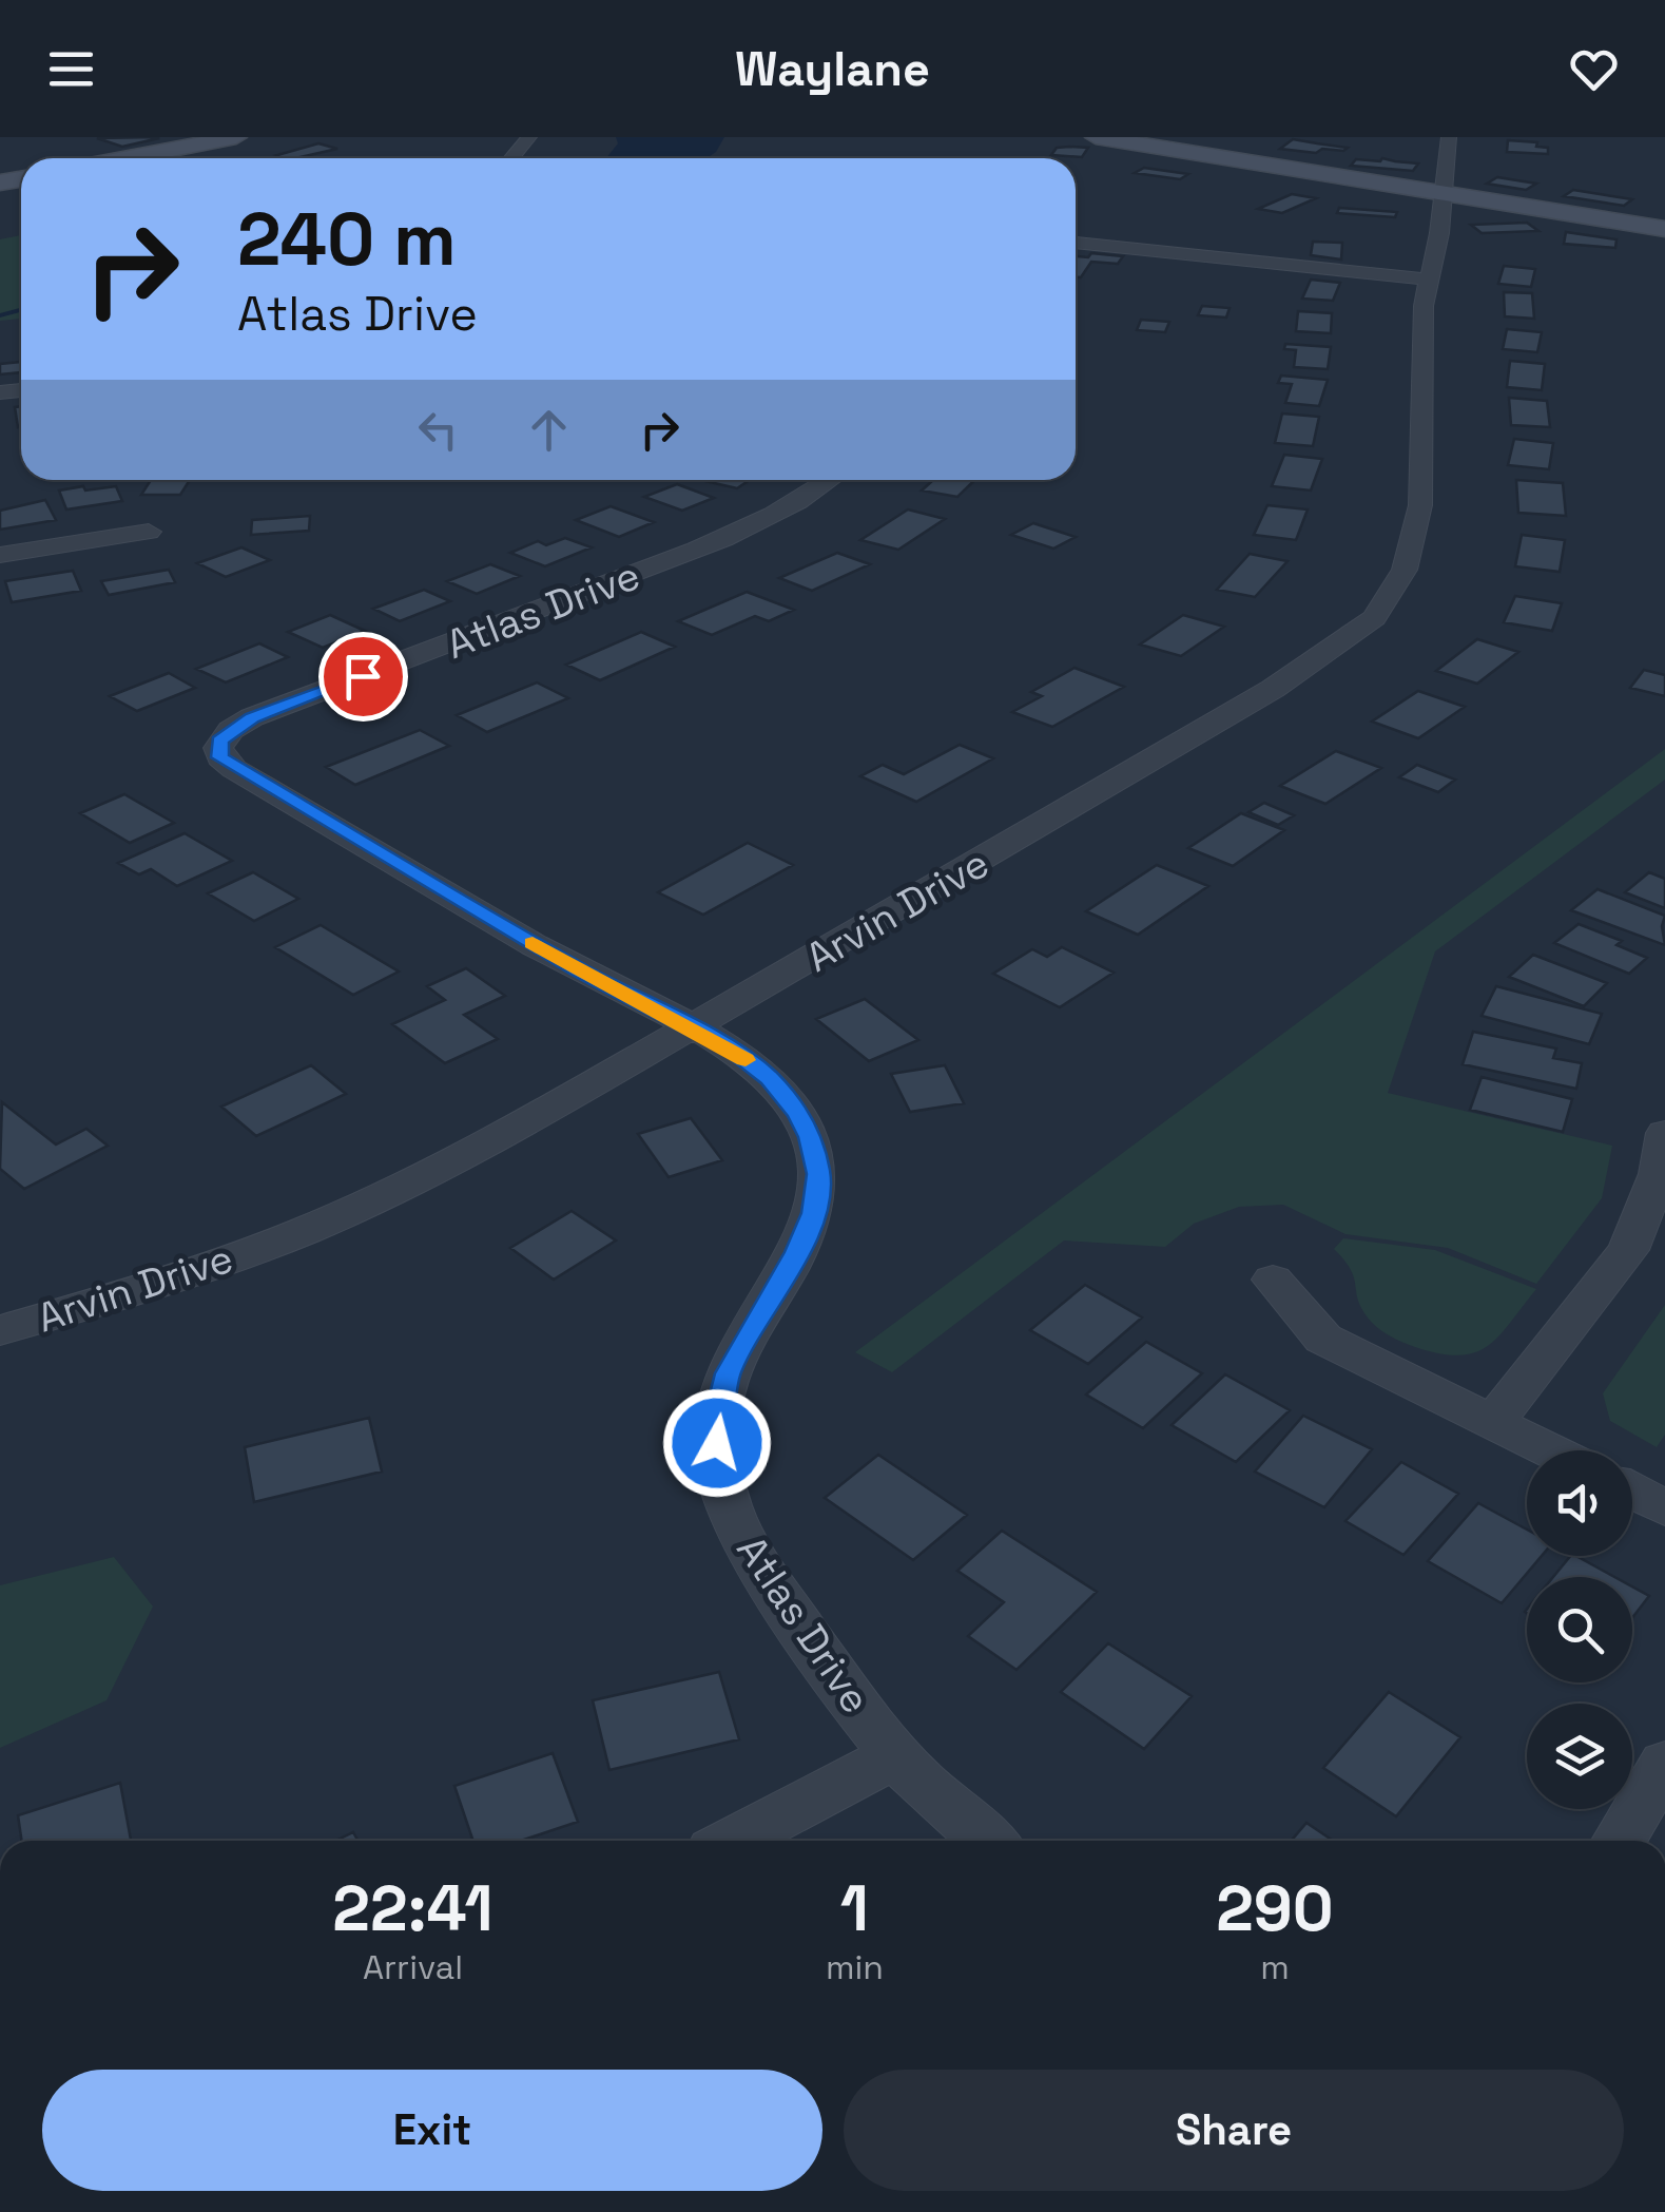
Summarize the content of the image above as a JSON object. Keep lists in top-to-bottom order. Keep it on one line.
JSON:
{"streets":{"street":["Atlas Drive","Arvin Drive"]},"crossings":[["Atlas Drive","Arvin Drive"]],"page":{"header":"Waylane","turn":["240 m","Atlas Drive"],"eta":["22:41","Arrival","1","min","290","m"],"buttons":["Exit","Share"]}}
